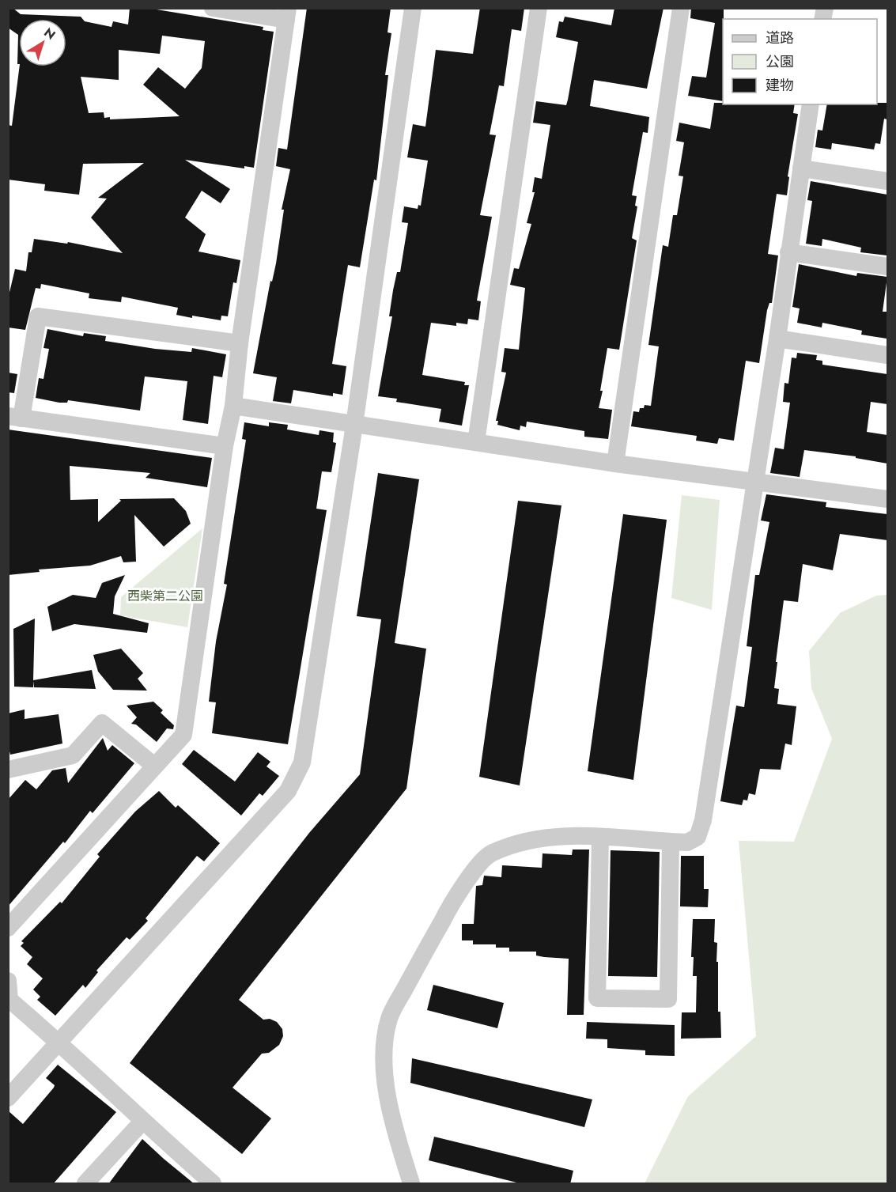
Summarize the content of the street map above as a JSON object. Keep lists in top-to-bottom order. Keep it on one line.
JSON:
{"parks":["西柴第二公園"],"legend":["道路","公園","建物"],"north":"top right"}
